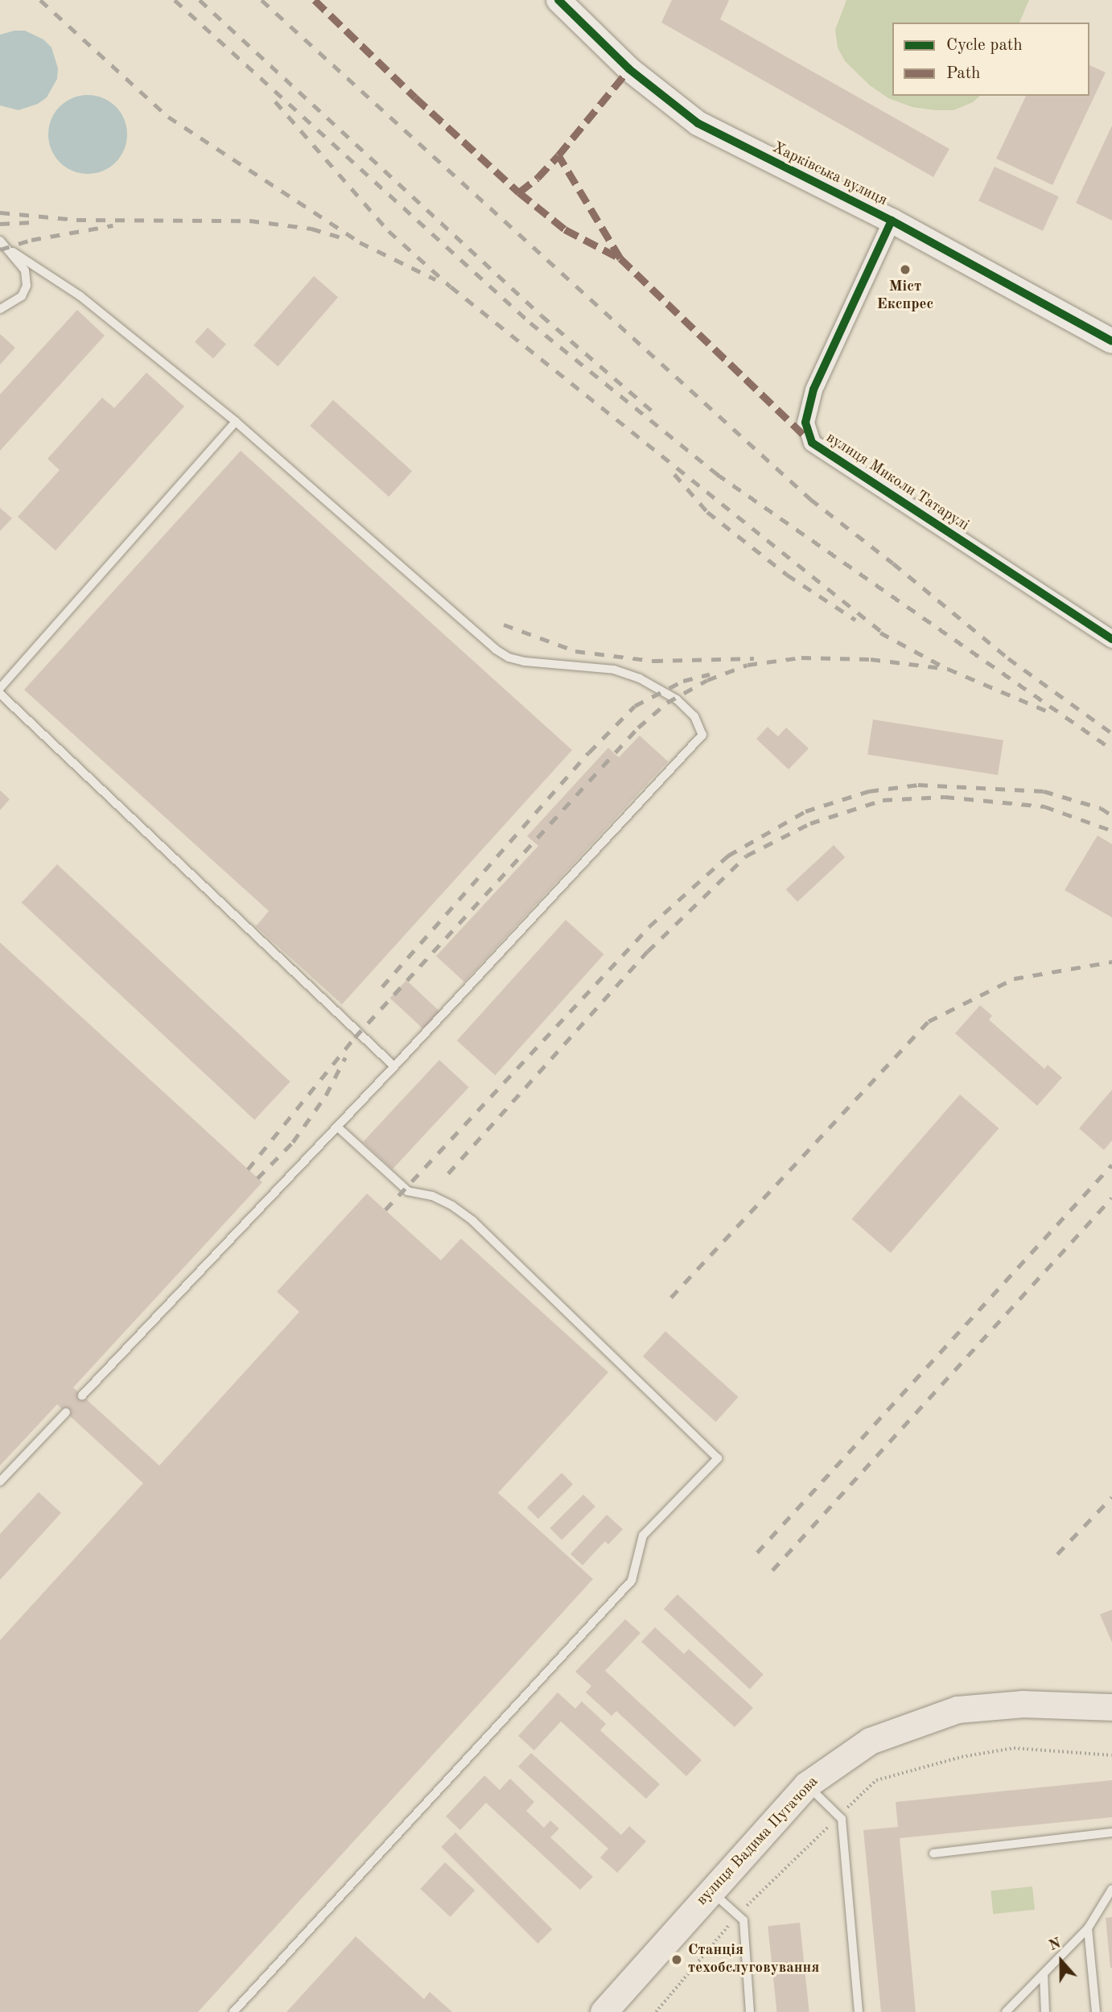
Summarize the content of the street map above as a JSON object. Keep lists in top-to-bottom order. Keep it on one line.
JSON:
{"streets":{"main road":["вулиця Вадима Пугачова"],"street":["Харківська вулиця","вулиця Миколи Татарулі"]},"crossings":[["Харківська вулиця","вулиця Миколи Татарулі"]],"places":["Міст Експрес","Станція техобслуговування"],"legend":["Cycle path","Path"],"north":"top"}
